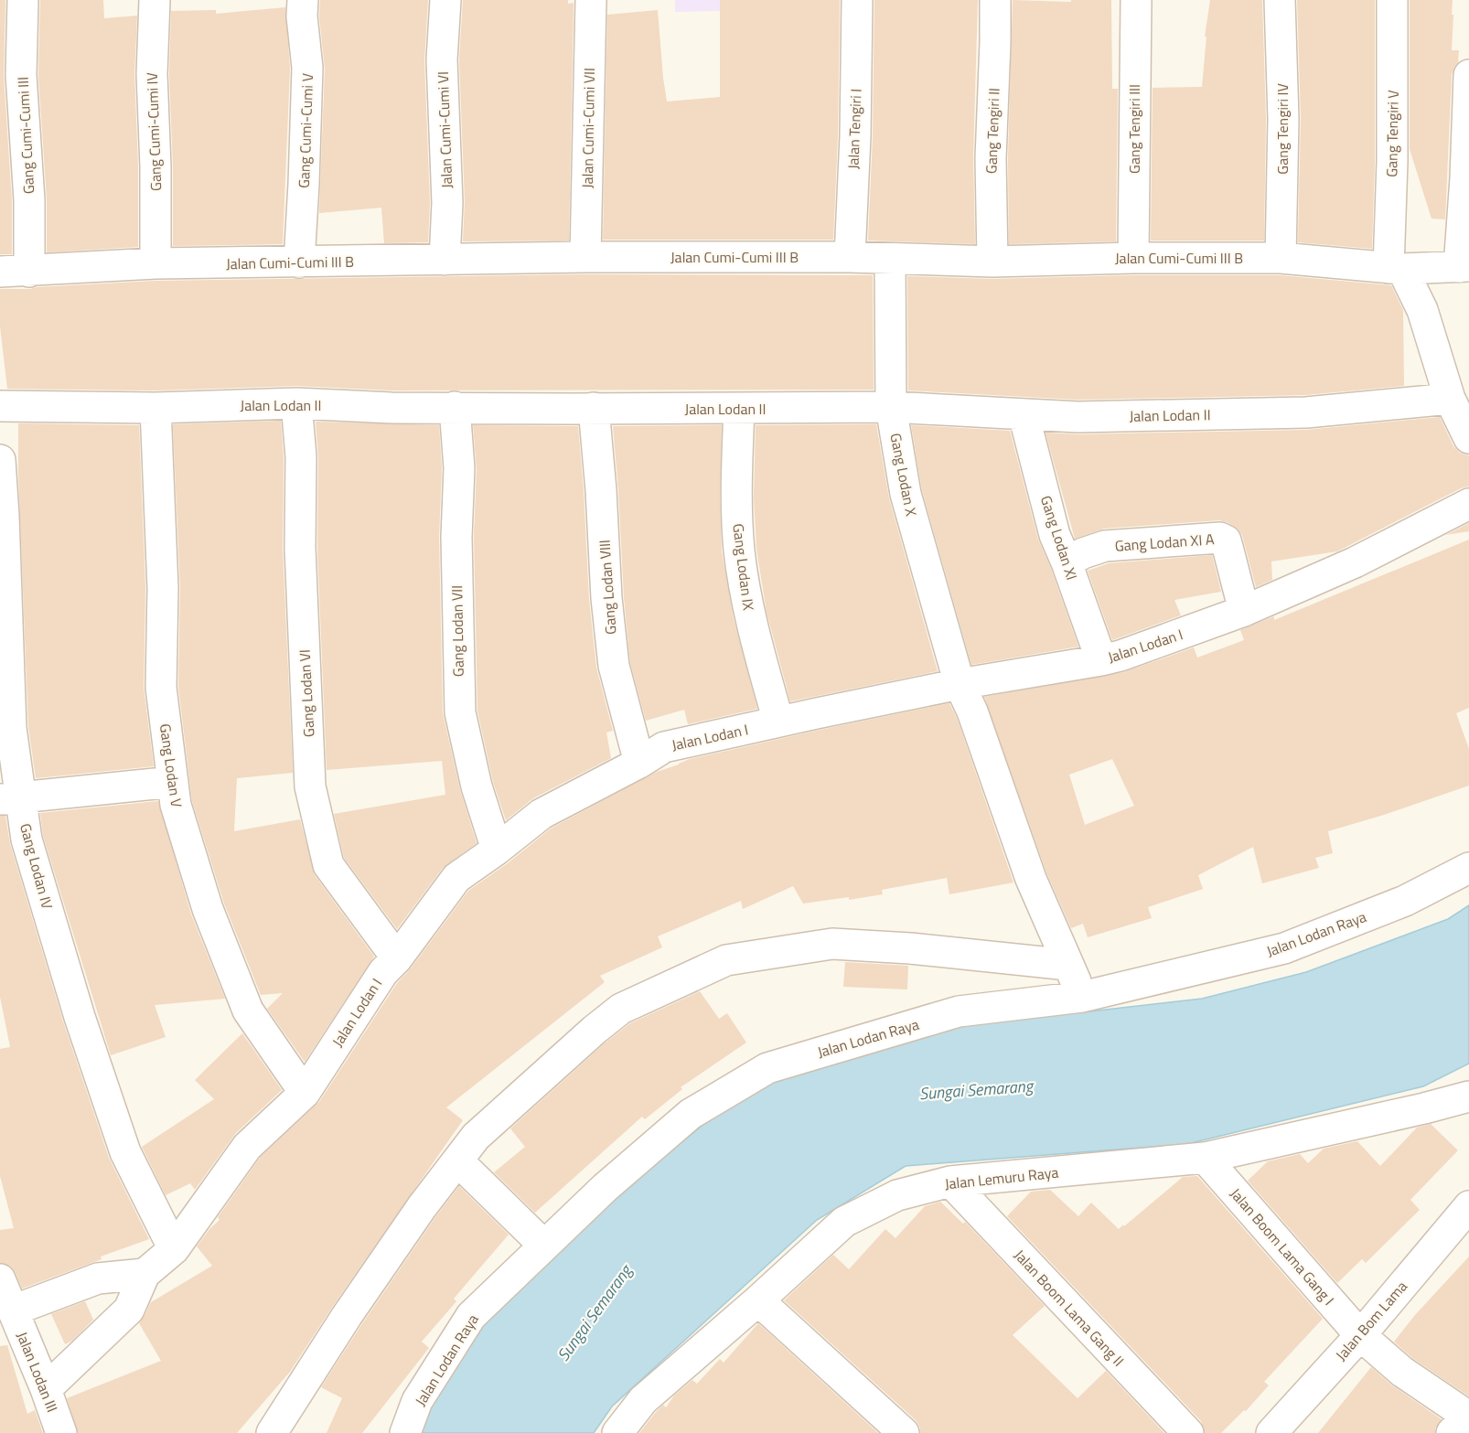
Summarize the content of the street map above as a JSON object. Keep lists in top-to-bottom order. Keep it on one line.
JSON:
{"streets":{"street":["Jalan Cumi-Cumi VII","Jalan Tengiri I","Gang Tengiri III","Gang Tengiri IV","Jalan Cumi-Cumi VI","Gang Cumi-Cumi V","Gang Tengiri II","Gang Cumi-Cumi IV","Gang Tengiri V","Gang Cumi-Cumi III","Jalan Cumi-Cumi III B","Jalan Lodan II","Gang Lodan X","Gang Lodan XI","Gang Lodan XI A","Gang Lodan IX","Gang Lodan VIII","Gang Lodan VII","Jalan Lodan I","Gang Lodan VI","Gang Lodan V","Gang Lodan IV","Jalan Lodan Raya","Jalan Lemuru Raya","Jalan Boom Lama Gang I","Jalan Boom Lama Gang II","Jalan Bom Lama","Jalan Lodan III"]},"crossings":[["Jalan Cumi-Cumi VII","Jalan Cumi-Cumi III B"],["Jalan Tengiri I","Jalan Cumi-Cumi III B"],["Gang Tengiri III","Jalan Cumi-Cumi III B"],["Gang Tengiri IV","Jalan Cumi-Cumi III B"],["Jalan Cumi-Cumi VI","Jalan Cumi-Cumi III B"],["Gang Cumi-Cumi V","Jalan Cumi-Cumi III B"],["Gang Tengiri II","Jalan Cumi-Cumi III B"],["Gang Cumi-Cumi IV","Jalan Cumi-Cumi III B"],["Gang Tengiri V","Jalan Cumi-Cumi III B"],["Gang Cumi-Cumi III","Jalan Cumi-Cumi III B"],["Jalan Cumi-Cumi III B","Gang Lodan X"],["Jalan Lodan II","Gang Lodan X"],["Jalan Lodan II","Gang Lodan XI"],["Jalan Lodan II","Gang Lodan IX"],["Jalan Lodan II","Gang Lodan VIII"],["Jalan Lodan II","Gang Lodan VII"],["Jalan Lodan II","Gang Lodan VI"],["Jalan Lodan II","Gang Lodan V"],["Gang Lodan X","Jalan Lodan I"],["Gang Lodan X","Jalan Lodan Raya"],["Gang Lodan XI","Gang Lodan XI A"],["Gang Lodan XI","Jalan Lodan I"],["Gang Lodan XI A","Jalan Lodan I"],["Gang Lodan IX","Jalan Lodan I"],["Gang Lodan VIII","Jalan Lodan I"],["Gang Lodan VII","Jalan Lodan I"],["Jalan Lodan I","Gang Lodan VI"],["Jalan Lodan I","Gang Lodan V"],["Jalan Lodan I","Gang Lodan IV"],["Jalan Lodan I","Jalan Lodan III"],["Jalan Lemuru Raya","Jalan Boom Lama Gang I"],["Jalan Lemuru Raya","Jalan Boom Lama Gang II"],["Jalan Boom Lama Gang I","Jalan Bom Lama"]],"water":["Sungai Semarang"]}
